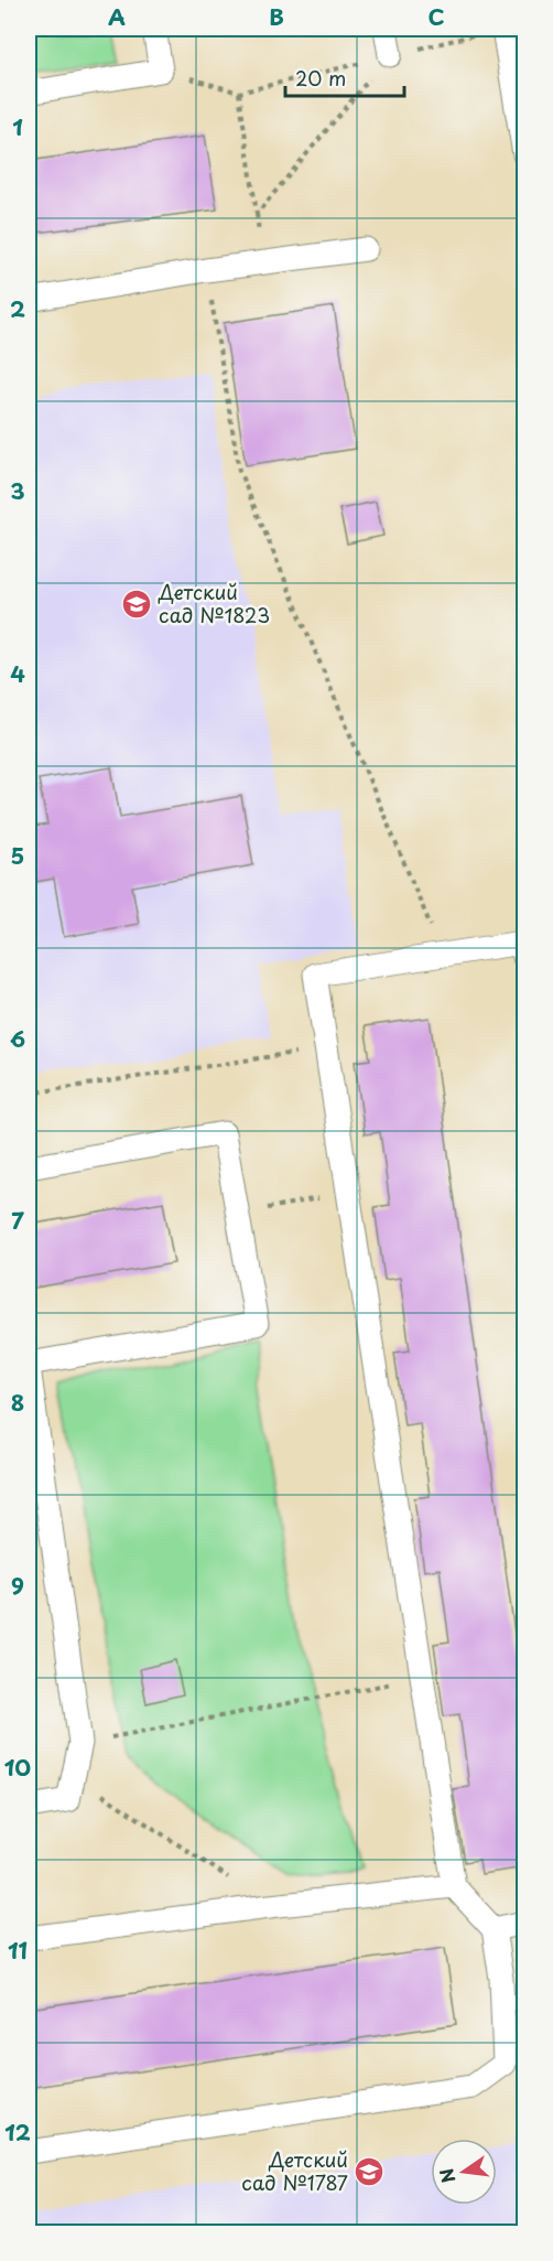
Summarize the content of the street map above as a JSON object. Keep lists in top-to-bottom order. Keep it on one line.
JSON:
{"places":{"school or university":["Детский сад №1823","Детский сад №1787"]},"scale_bar":"20 m","north":"left","grid":{"columns":["A","B","C"],"rows":["1","2","3","4","5","6","7","8","9","10","11","12"]}}
